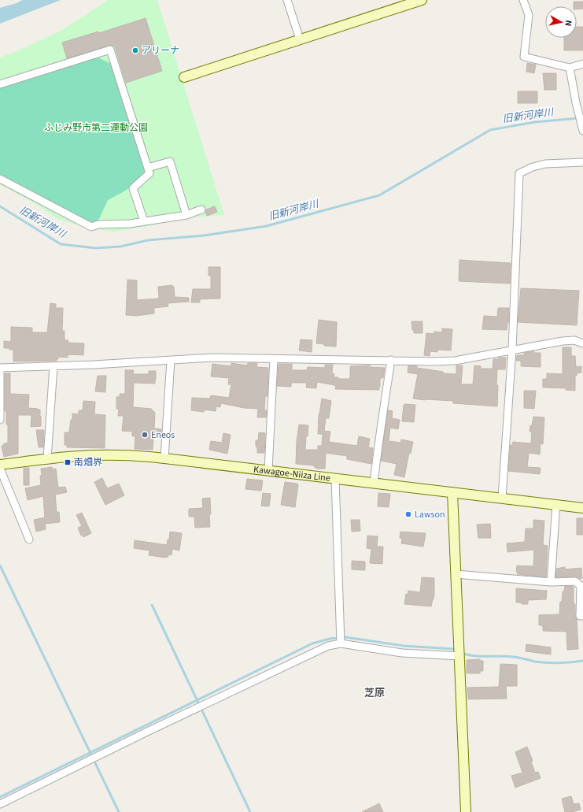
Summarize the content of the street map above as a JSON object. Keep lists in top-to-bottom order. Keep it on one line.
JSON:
{"streets":{"main road":["Kawagoe-Niiza Line"]},"districts":["芝原"],"water":["旧新河岸川"],"parks":["ふじみ野市第二運動公園"],"places":{"other":["アリーナ","Eneos","Lawson"],"transit":["南畑界"]},"north":"right"}
